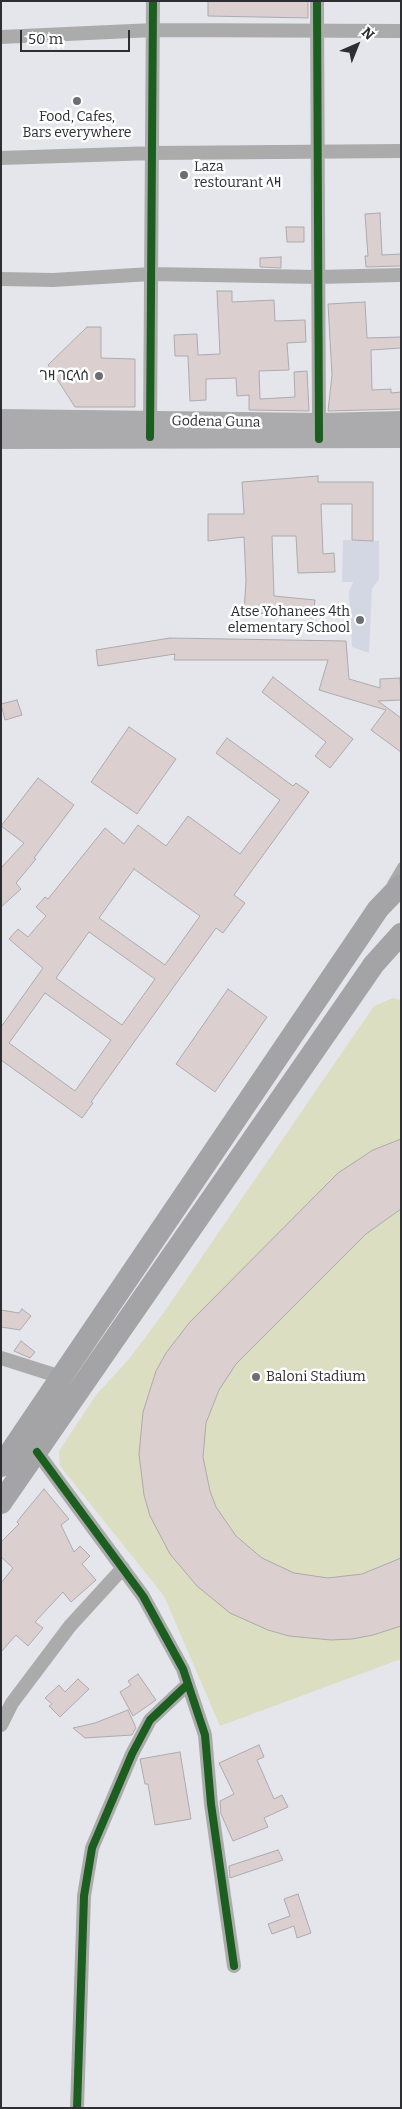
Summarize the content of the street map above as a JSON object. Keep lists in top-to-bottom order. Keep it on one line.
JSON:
{"streets":{"main road":["Godena Guna"]},"places":["Food, Cafes, Bars everywhere","Laza restourant ላዛ","ገዛ ገርላሰ","Atse Yohanees 4th elementary School","Baloni Stadium"],"scale_bar":"50 m","north":"top right"}
